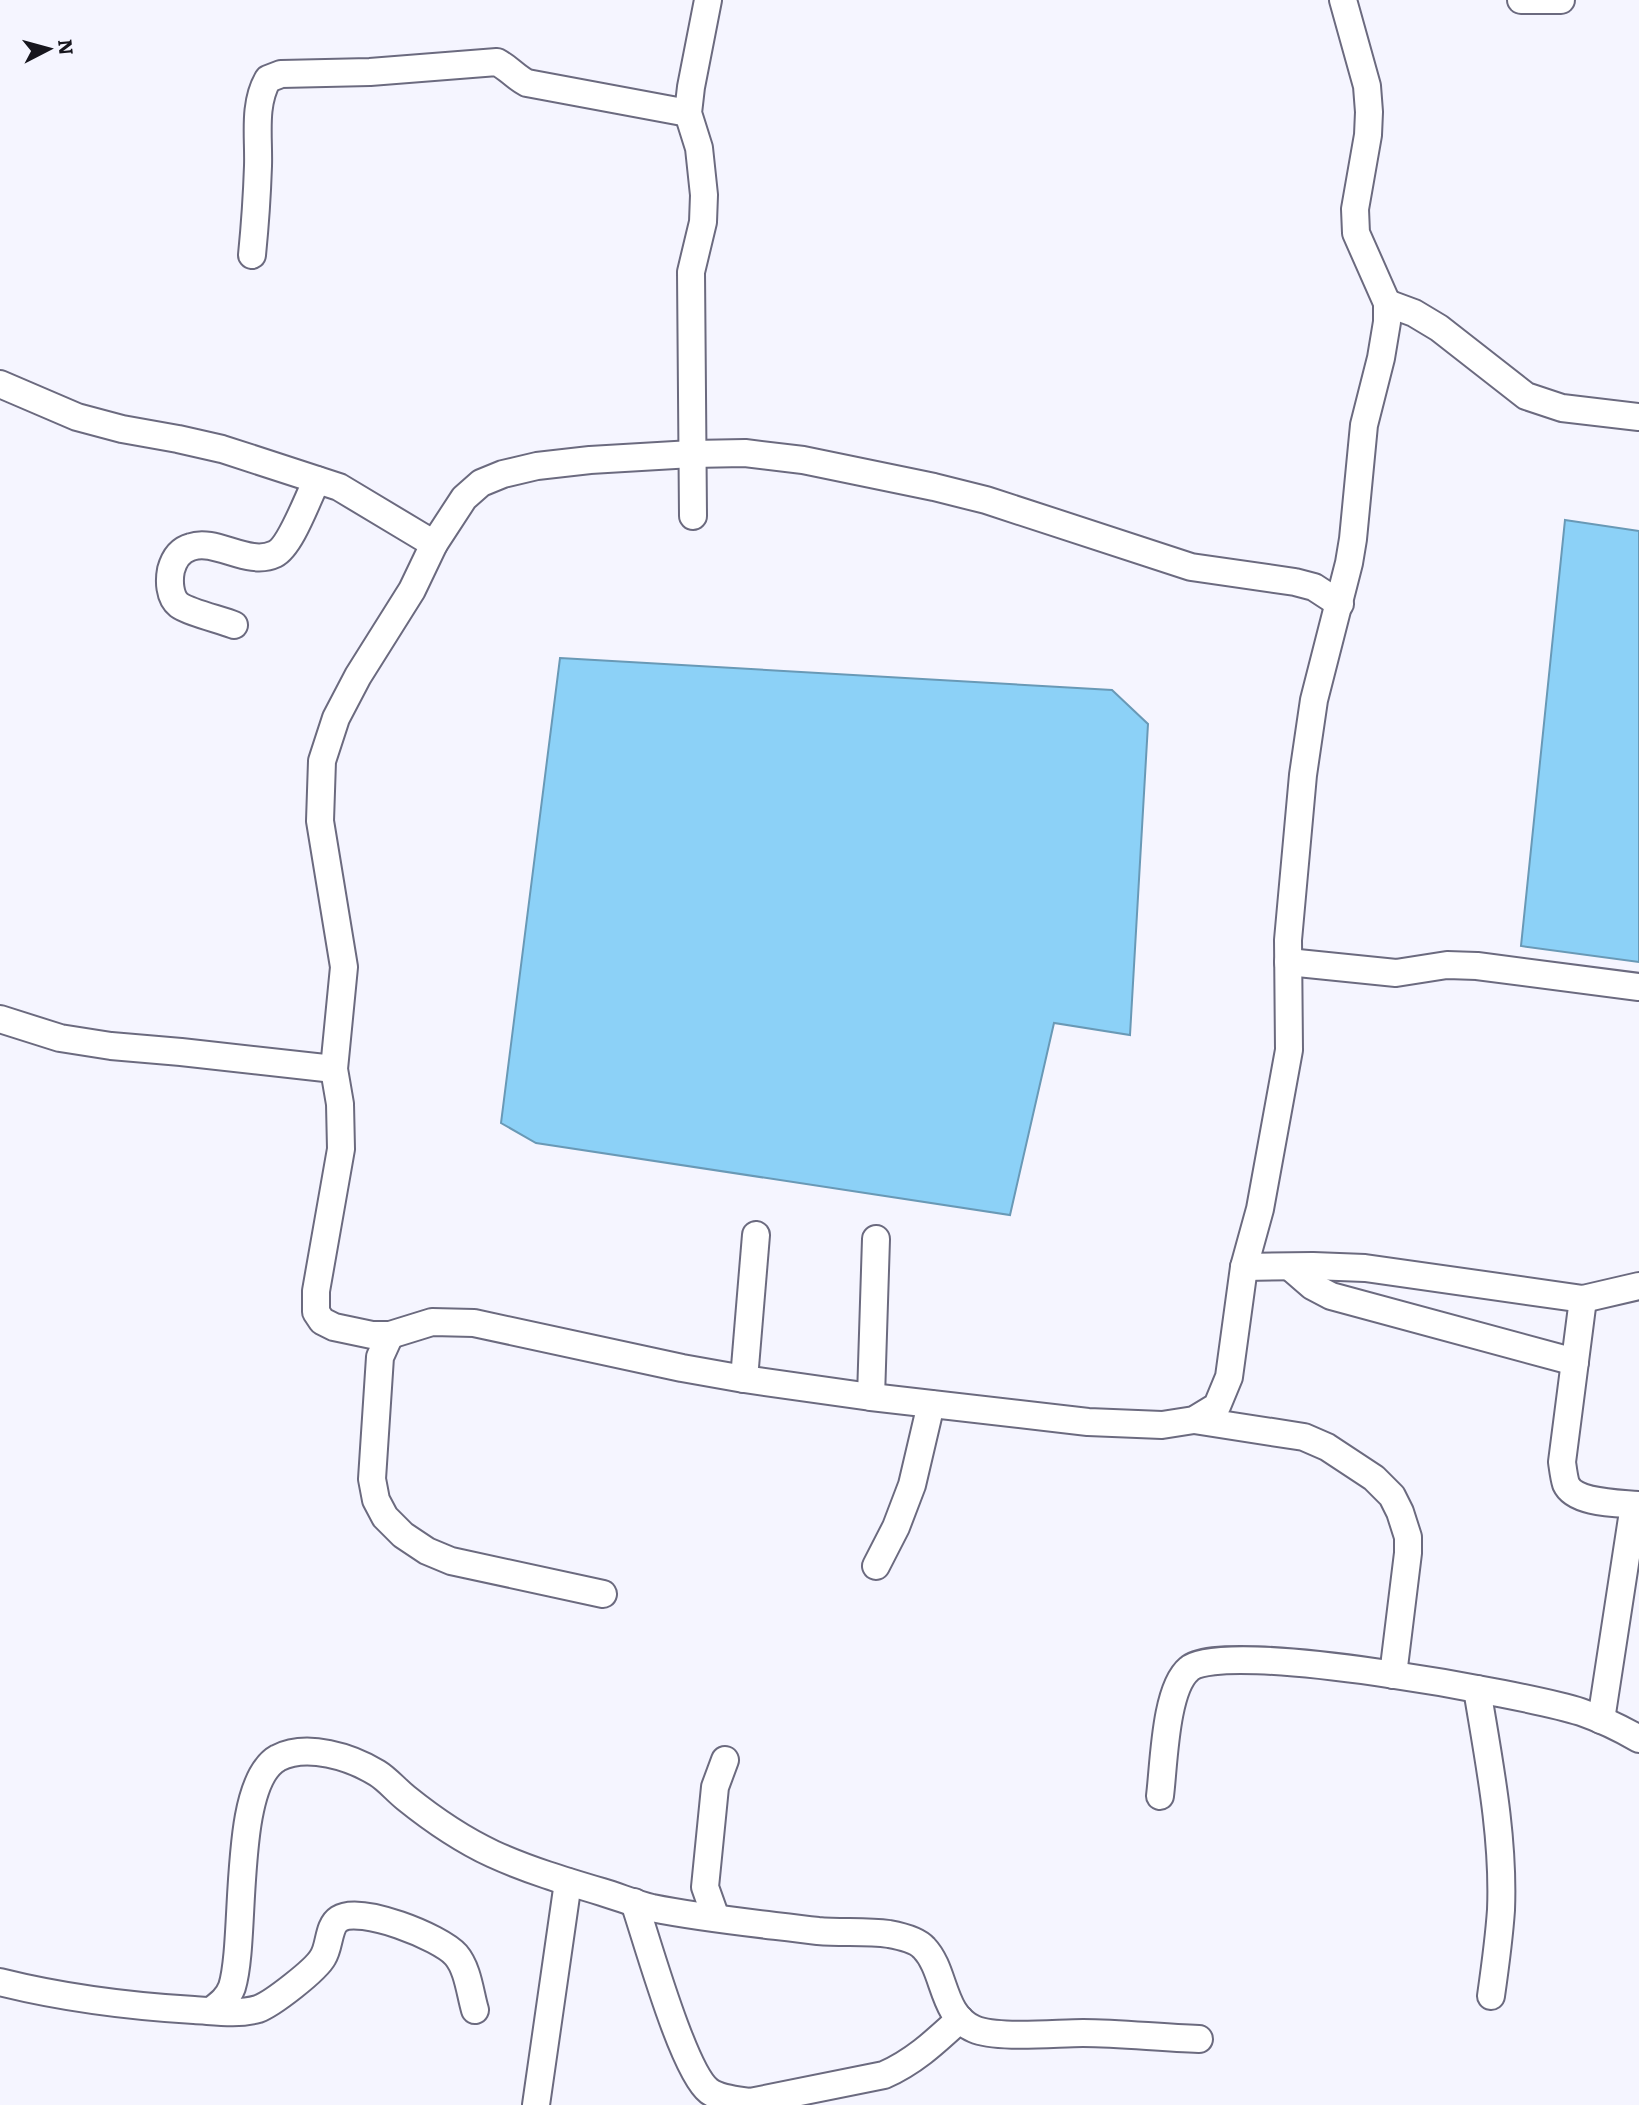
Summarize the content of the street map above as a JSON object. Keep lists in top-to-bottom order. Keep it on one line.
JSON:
{"north":"right"}
